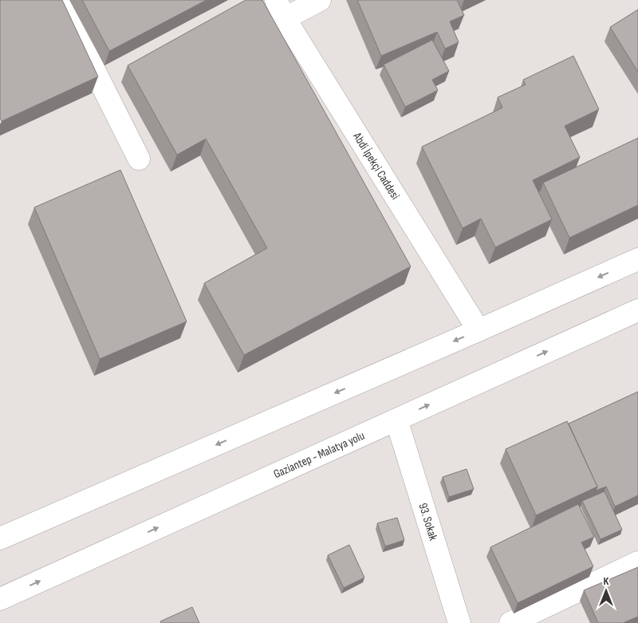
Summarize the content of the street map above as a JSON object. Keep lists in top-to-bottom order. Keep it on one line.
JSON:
{"streets":{"main road":["Abdi İpekçi Caddesi","Gaziantep - Malatya yolu","93. Sokak"]},"crossings":[["Gaziantep - Malatya yolu","93. Sokak"]],"north":"top"}
